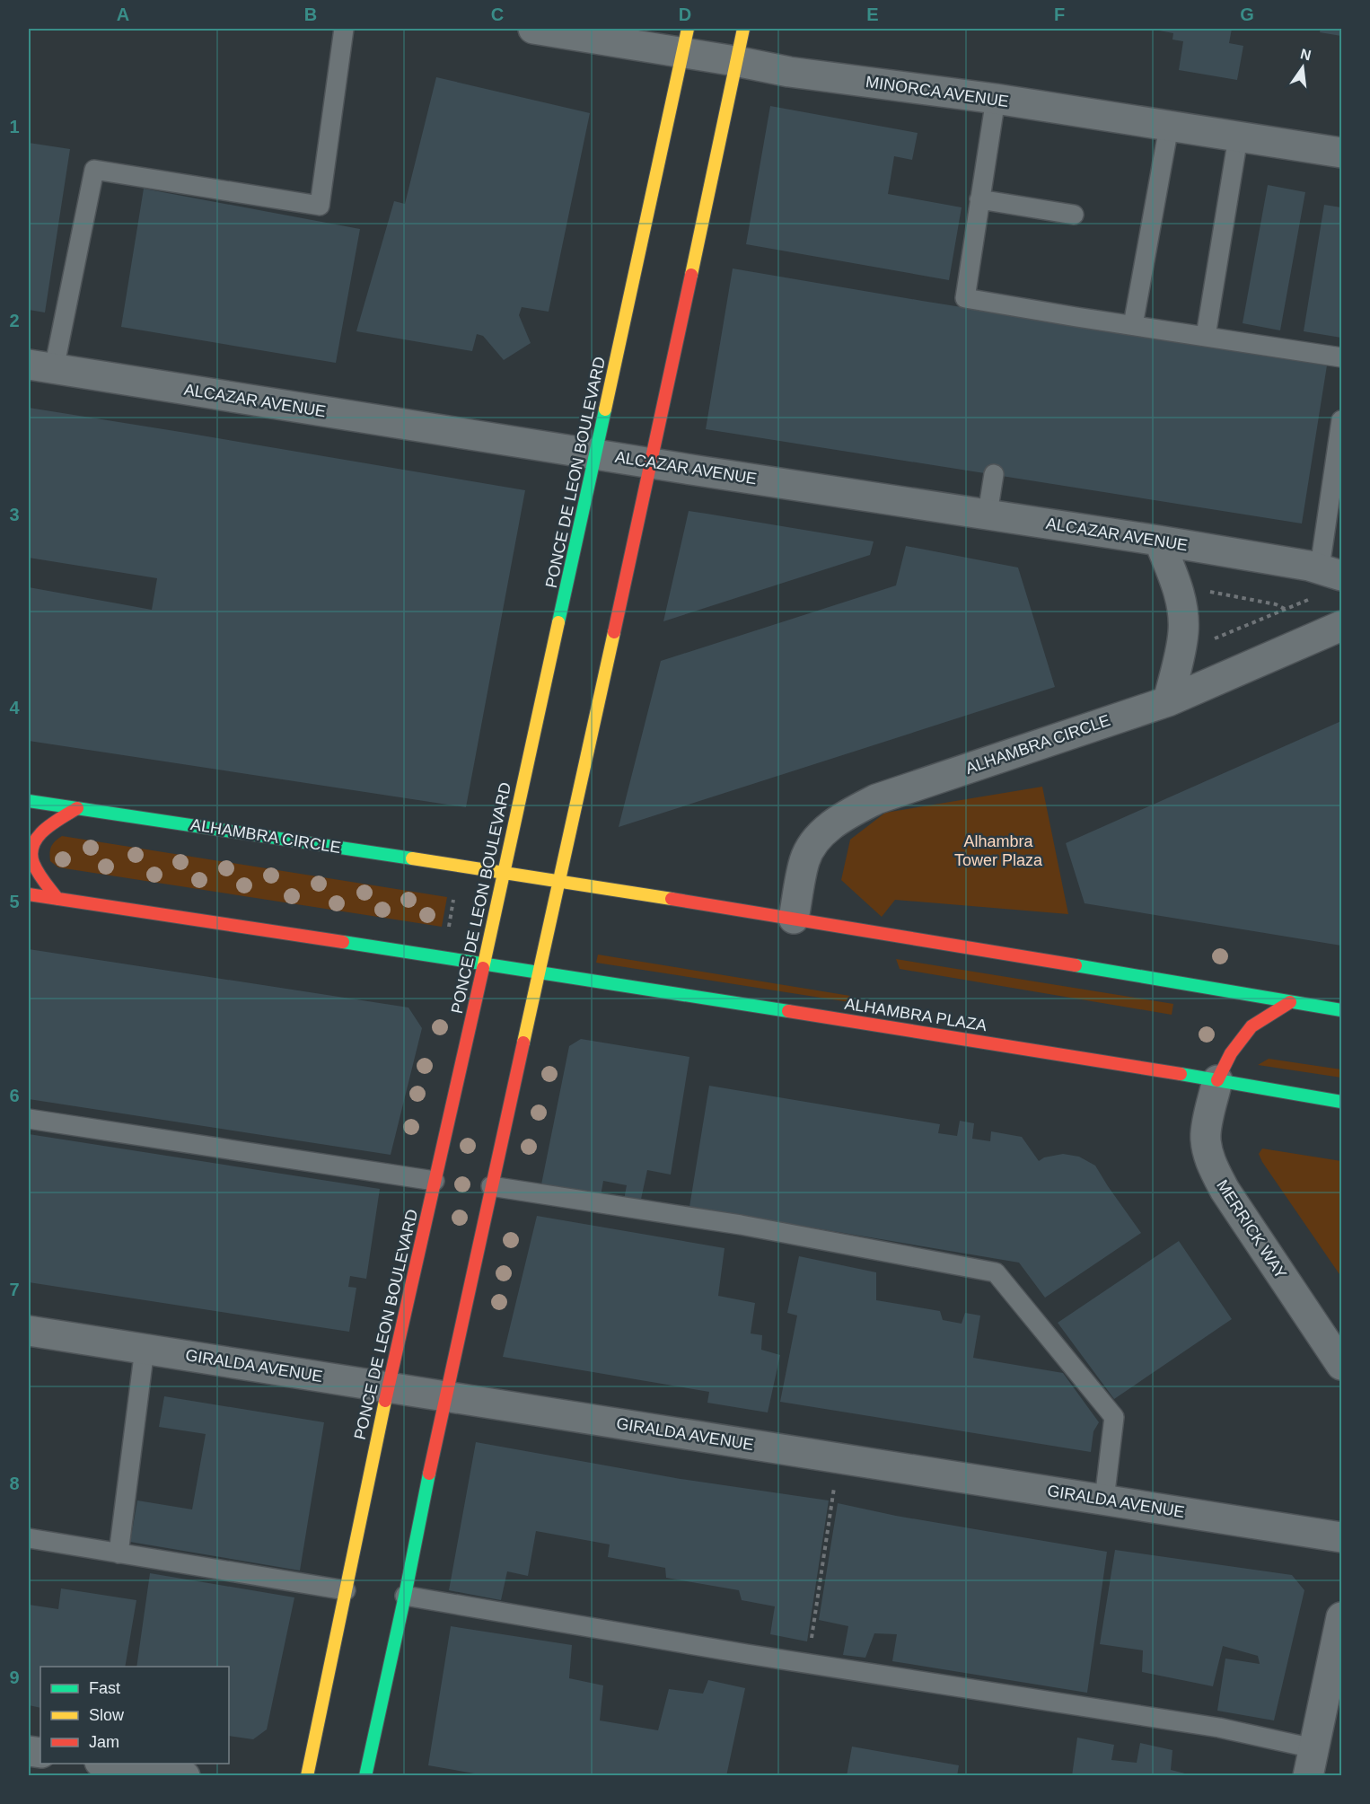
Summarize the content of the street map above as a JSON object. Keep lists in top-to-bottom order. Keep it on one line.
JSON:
{"streets":{"street":["MINORCA AVENUE","ALCAZAR AVENUE","PONCE DE LEON BOULEVARD","ALHAMBRA CIRCLE","ALHAMBRA PLAZA","MERRICK WAY","GIRALDA AVENUE"]},"crossings":[["MINORCA AVENUE","PONCE DE LEON BOULEVARD"],["ALCAZAR AVENUE","PONCE DE LEON BOULEVARD"],["PONCE DE LEON BOULEVARD","ALHAMBRA CIRCLE"],["PONCE DE LEON BOULEVARD","ALHAMBRA PLAZA"],["PONCE DE LEON BOULEVARD","GIRALDA AVENUE"],["ALHAMBRA PLAZA","MERRICK WAY"]],"parks":["Alhambra Tower Plaza"],"legend":["Fast","Slow","Jam"],"north":"top","grid":{"columns":["A","B","C","D","E","F","G"],"rows":["1","2","3","4","5","6","7","8","9"]}}
